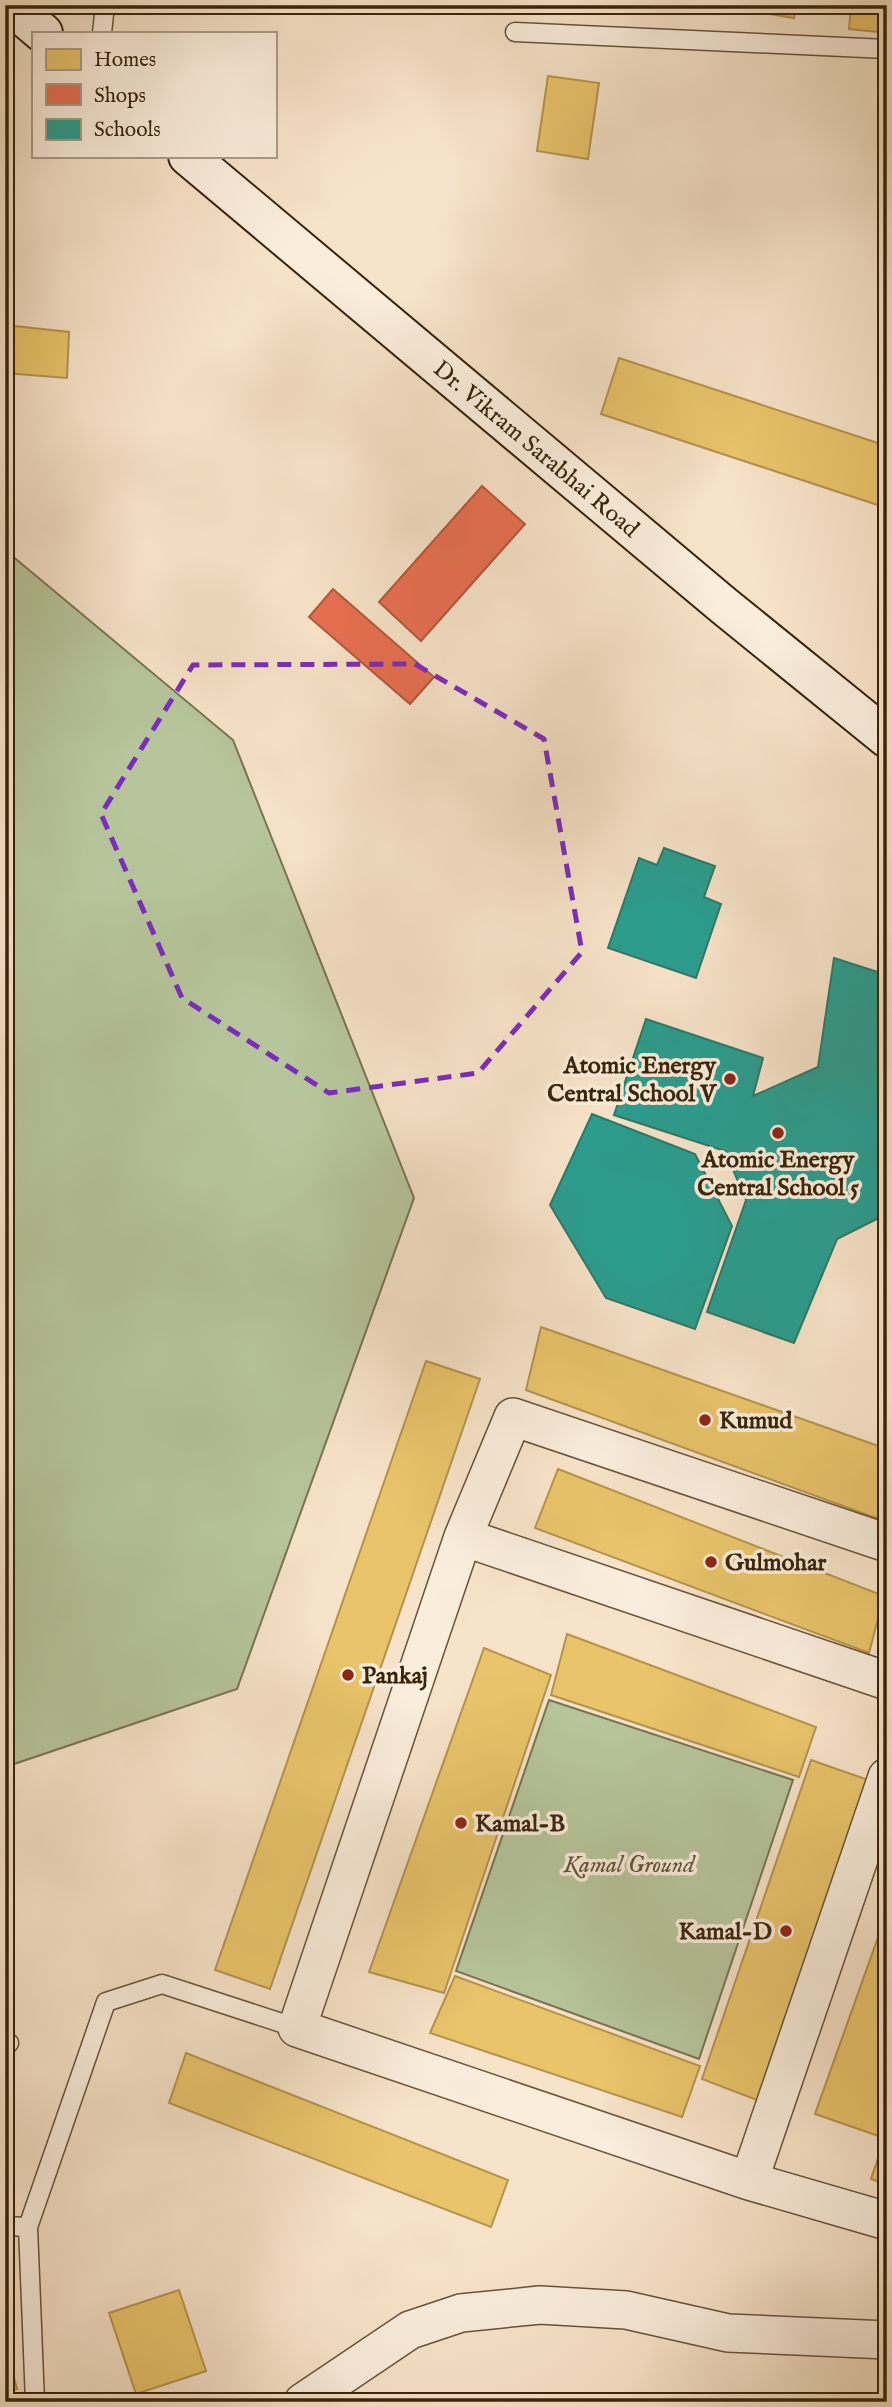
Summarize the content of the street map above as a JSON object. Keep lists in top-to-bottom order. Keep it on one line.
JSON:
{"streets":{"street":["Dr. Vikram Sarabhai Road"]},"parks":["Kamal Ground"],"places":["Atomic Energy Central School V","Atomic Energy Central School 5","Kumud","Gulmohar","Pankaj","Kamal-B","Kamal-D"],"legend":["Homes","Shops","Schools"]}
